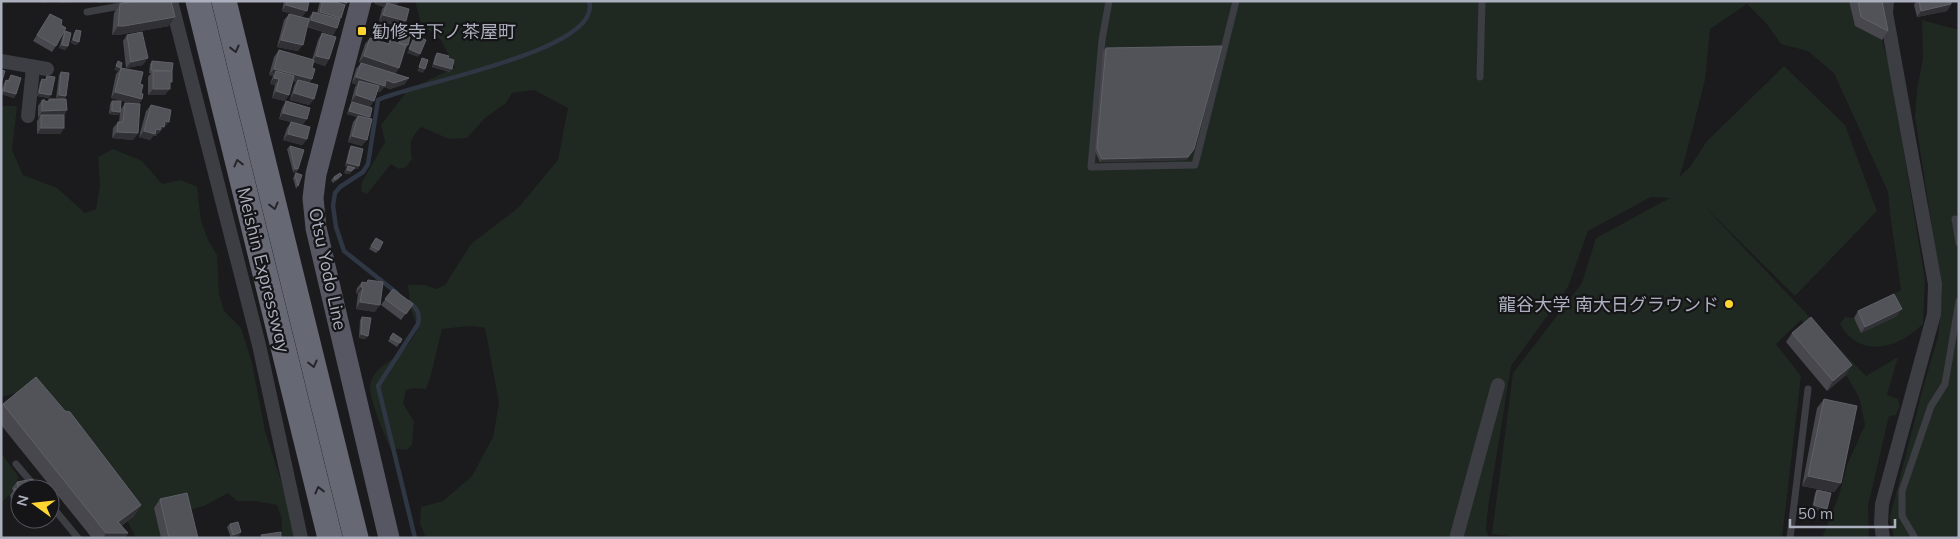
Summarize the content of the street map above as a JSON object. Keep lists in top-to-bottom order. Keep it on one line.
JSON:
{"streets":{"highway":["Meishin Expressway"],"main road":["Otsu Yodo Line"]},"places":{"transit":["勧修寺下ノ茶屋町"],"other":["龍谷大学 南大日グラウンド"]},"scale_bar":"50 m","north":"left"}
